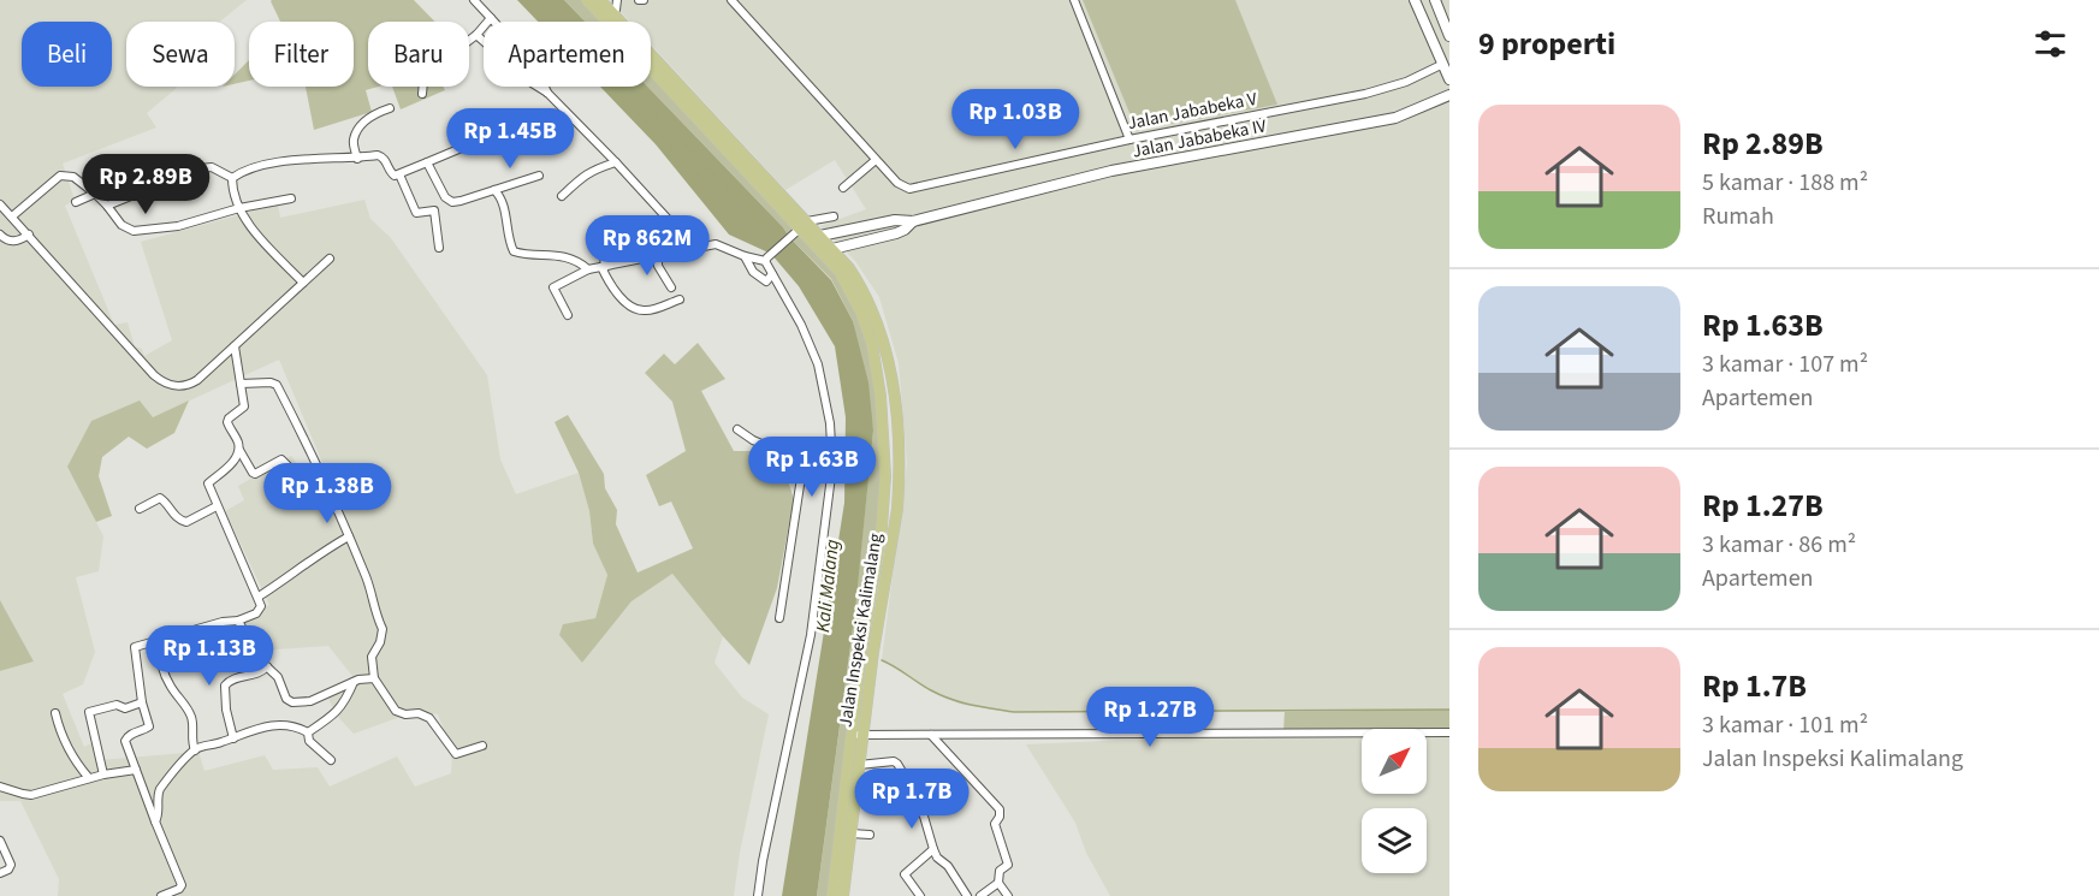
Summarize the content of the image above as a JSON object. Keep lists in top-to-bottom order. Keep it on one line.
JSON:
{"streets":{"main road":["Jalan Inspeksi Kalimalang"],"street":["Jalan Jababeka V","Jalan Jababeka IV"]},"crossings":[["Jalan Jababeka IV","Jalan Inspeksi Kalimalang"]],"water":["Kali Malang"],"north":"top right","page":{"heading":"9 properti","chip":["Beli","Sewa","Filter","Baru","Apartemen"],"list":[{"name":"Rp 2.89B","note":"5 kamar · 188 m² · Rumah"},{"name":"Rp 1.63B","note":"3 kamar · 107 m² · Apartemen"},{"name":"Rp 1.27B","note":"3 kamar · 86 m² · Apartemen"},{"name":"Rp 1.7B","note":"3 kamar · 101 m² · Jalan Inspeksi Kalimalang"}],"price":["Rp 1.03B","Rp 1.45B","Rp 2.89B","Rp 862M","Rp 1.63B","Rp 1.38B","Rp 1.13B","Rp 1.27B","Rp 1.7B"]}}
